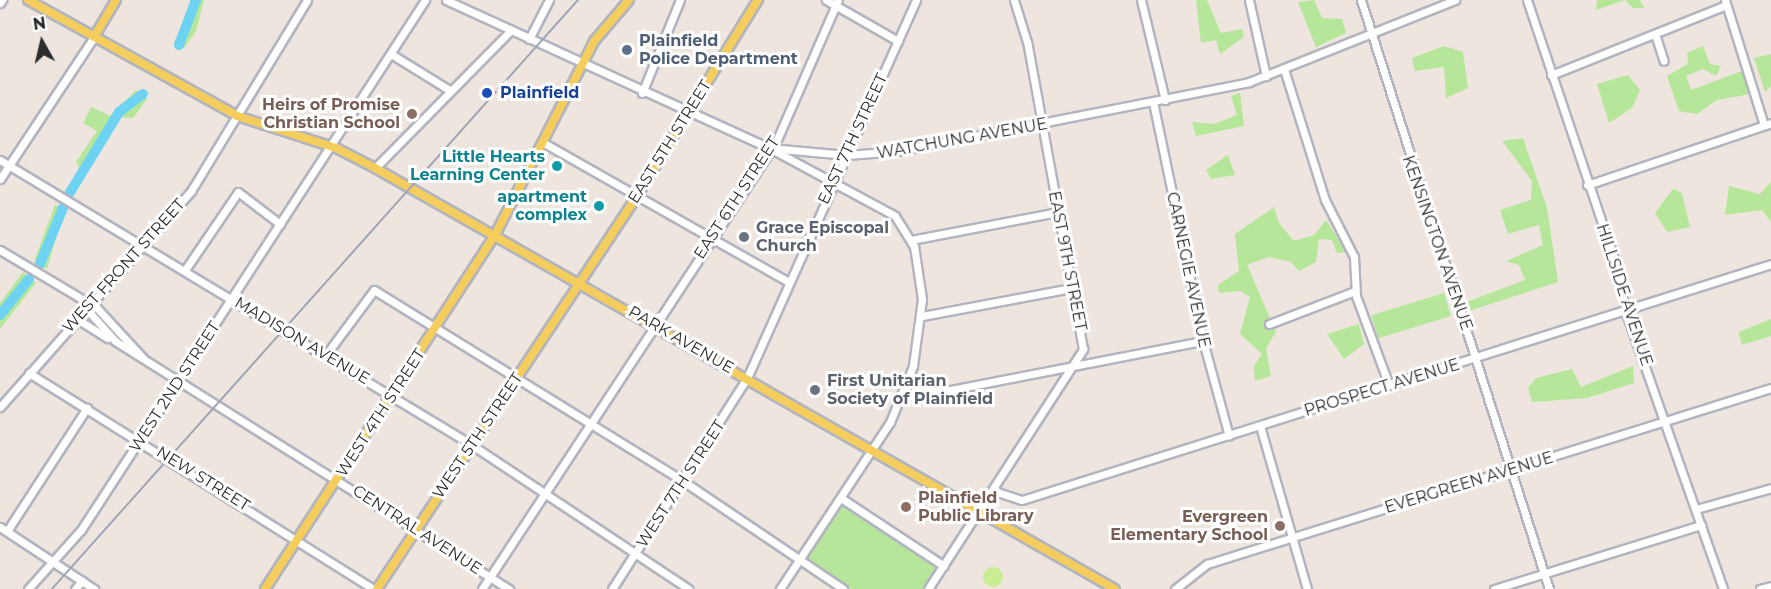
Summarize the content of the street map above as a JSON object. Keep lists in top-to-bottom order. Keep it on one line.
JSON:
{"streets":{"main road":["EAST 5TH STREET","PARK AVENUE","WEST 4TH STREET","WEST 5TH STREET"],"street":["EAST 7TH STREET","WATCHUNG AVENUE","EAST 6TH STREET","KENSINGTON AVENUE","EAST 9TH STREET","WEST FRONT STREET","CARNEGIE AVENUE","HILLSIDE AVENUE","MADISON AVENUE","WEST 2ND STREET","PROSPECT AVENUE","NEW STREET","EVERGREEN AVENUE","WEST 7TH STREET","CENTRAL AVENUE"]},"crossings":[["EAST 7TH STREET","WATCHUNG AVENUE"],["EAST 7TH STREET","PARK AVENUE"],["EAST 7TH STREET","WEST 7TH STREET"],["WATCHUNG AVENUE","EAST 5TH STREET"],["WATCHUNG AVENUE","EAST 6TH STREET"],["WATCHUNG AVENUE","KENSINGTON AVENUE"],["WATCHUNG AVENUE","EAST 9TH STREET"],["WATCHUNG AVENUE","CARNEGIE AVENUE"],["WATCHUNG AVENUE","WEST 4TH STREET"],["EAST 5TH STREET","PARK AVENUE"],["EAST 5TH STREET","WEST 5TH STREET"],["EAST 6TH STREET","PARK AVENUE"],["EAST 6TH STREET","MADISON AVENUE"],["EAST 6TH STREET","CENTRAL AVENUE"],["KENSINGTON AVENUE","PROSPECT AVENUE"],["KENSINGTON AVENUE","EVERGREEN AVENUE"],["EAST 9TH STREET","PARK AVENUE"],["EAST 9TH STREET","PROSPECT AVENUE"],["WEST FRONT STREET","PARK AVENUE"],["WEST FRONT STREET","MADISON AVENUE"],["WEST FRONT STREET","NEW STREET"],["WEST FRONT STREET","CENTRAL AVENUE"],["CARNEGIE AVENUE","PROSPECT AVENUE"],["HILLSIDE AVENUE","PROSPECT AVENUE"],["HILLSIDE AVENUE","EVERGREEN AVENUE"],["PARK AVENUE","WEST 2ND STREET"],["PARK AVENUE","WEST 4TH STREET"],["PARK AVENUE","WEST 5TH STREET"],["PARK AVENUE","WEST 7TH STREET"],["MADISON AVENUE","WEST 2ND STREET"],["MADISON AVENUE","WEST 4TH STREET"],["MADISON AVENUE","WEST 5TH STREET"],["MADISON AVENUE","WEST 7TH STREET"],["WEST 2ND STREET","NEW STREET"],["WEST 2ND STREET","CENTRAL AVENUE"],["WEST 4TH STREET","NEW STREET"],["WEST 4TH STREET","CENTRAL AVENUE"],["WEST 5TH STREET","NEW STREET"],["WEST 5TH STREET","CENTRAL AVENUE"]],"places":["Plainfield Police Department","Plainfield","Heirs of Promise Christian School","Little Hearts Learning Center","apartment complex","Grace Episcopal Church","First Unitarian Society of Plainfield","Plainfield Public Library","Evergreen Elementary School"],"north":"top"}
